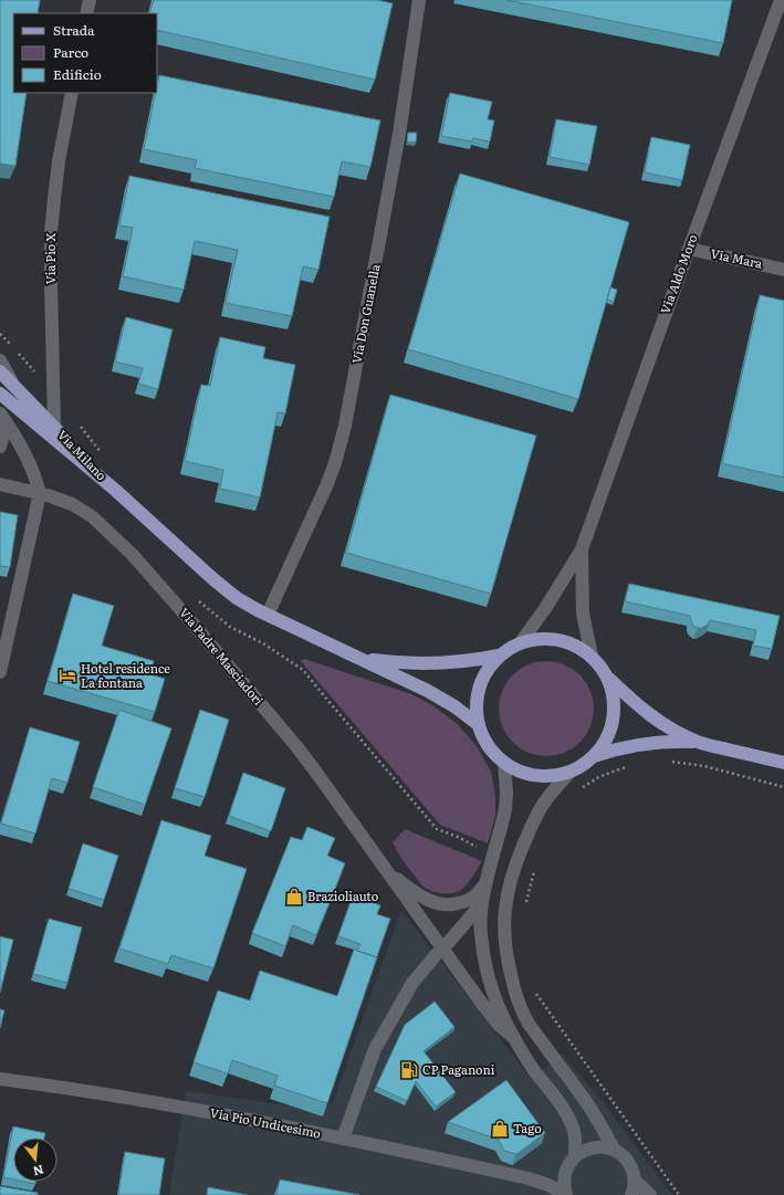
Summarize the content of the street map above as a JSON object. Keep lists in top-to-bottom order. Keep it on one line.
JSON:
{"streets":{"main road":["Via Milano"],"street":["Via Pio X","Via Mara","Via Aldo Moro","Via Don Guanella","Via Padre Masciadori","Via Pio Undicesimo"]},"crossings":[["Via Pio X","Via Milano"],["Via Mara","Via Aldo Moro"]],"places":{"hotel":["Hotel residence La fontana"],"shop":["Brazioliauto","Tago"],"fuel station":["CP Paganoni"]},"legend":["Strada","Parco","Edificio"],"north":"bottom"}
